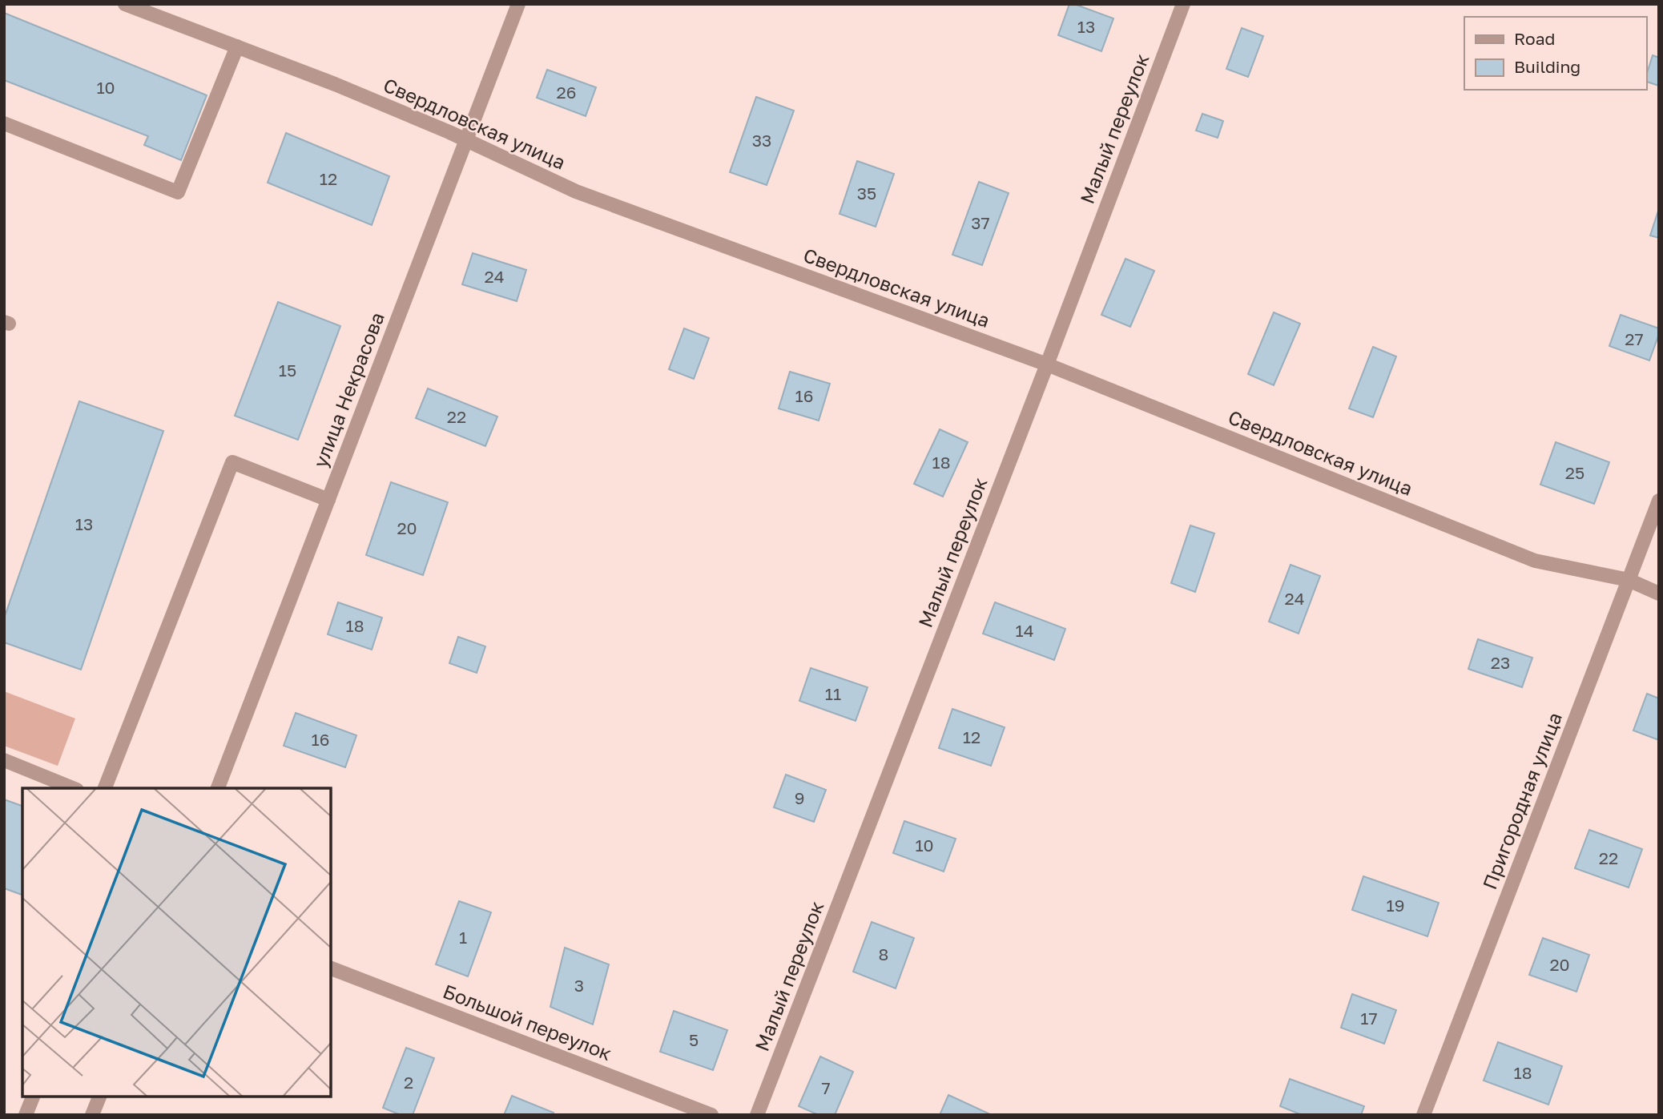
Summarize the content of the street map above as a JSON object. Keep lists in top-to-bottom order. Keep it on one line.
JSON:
{"streets":{"street":["Свердловская улица","Малый переулок","улица Некрасова","Пригородная улица","Большой переулок"]},"crossings":[["Свердловская улица","Малый переулок"],["Свердловская улица","улица Некрасова"],["Свердловская улица","Пригородная улица"]],"house_numbers":["13","10","26","33","12","35","37","24","27","15","16","22","18","25","13","20","24","18","14","23","11","12","16","9","10","22","19","1","8","20","3","17","5","18","2","7"],"legend":["Road","Building"]}
